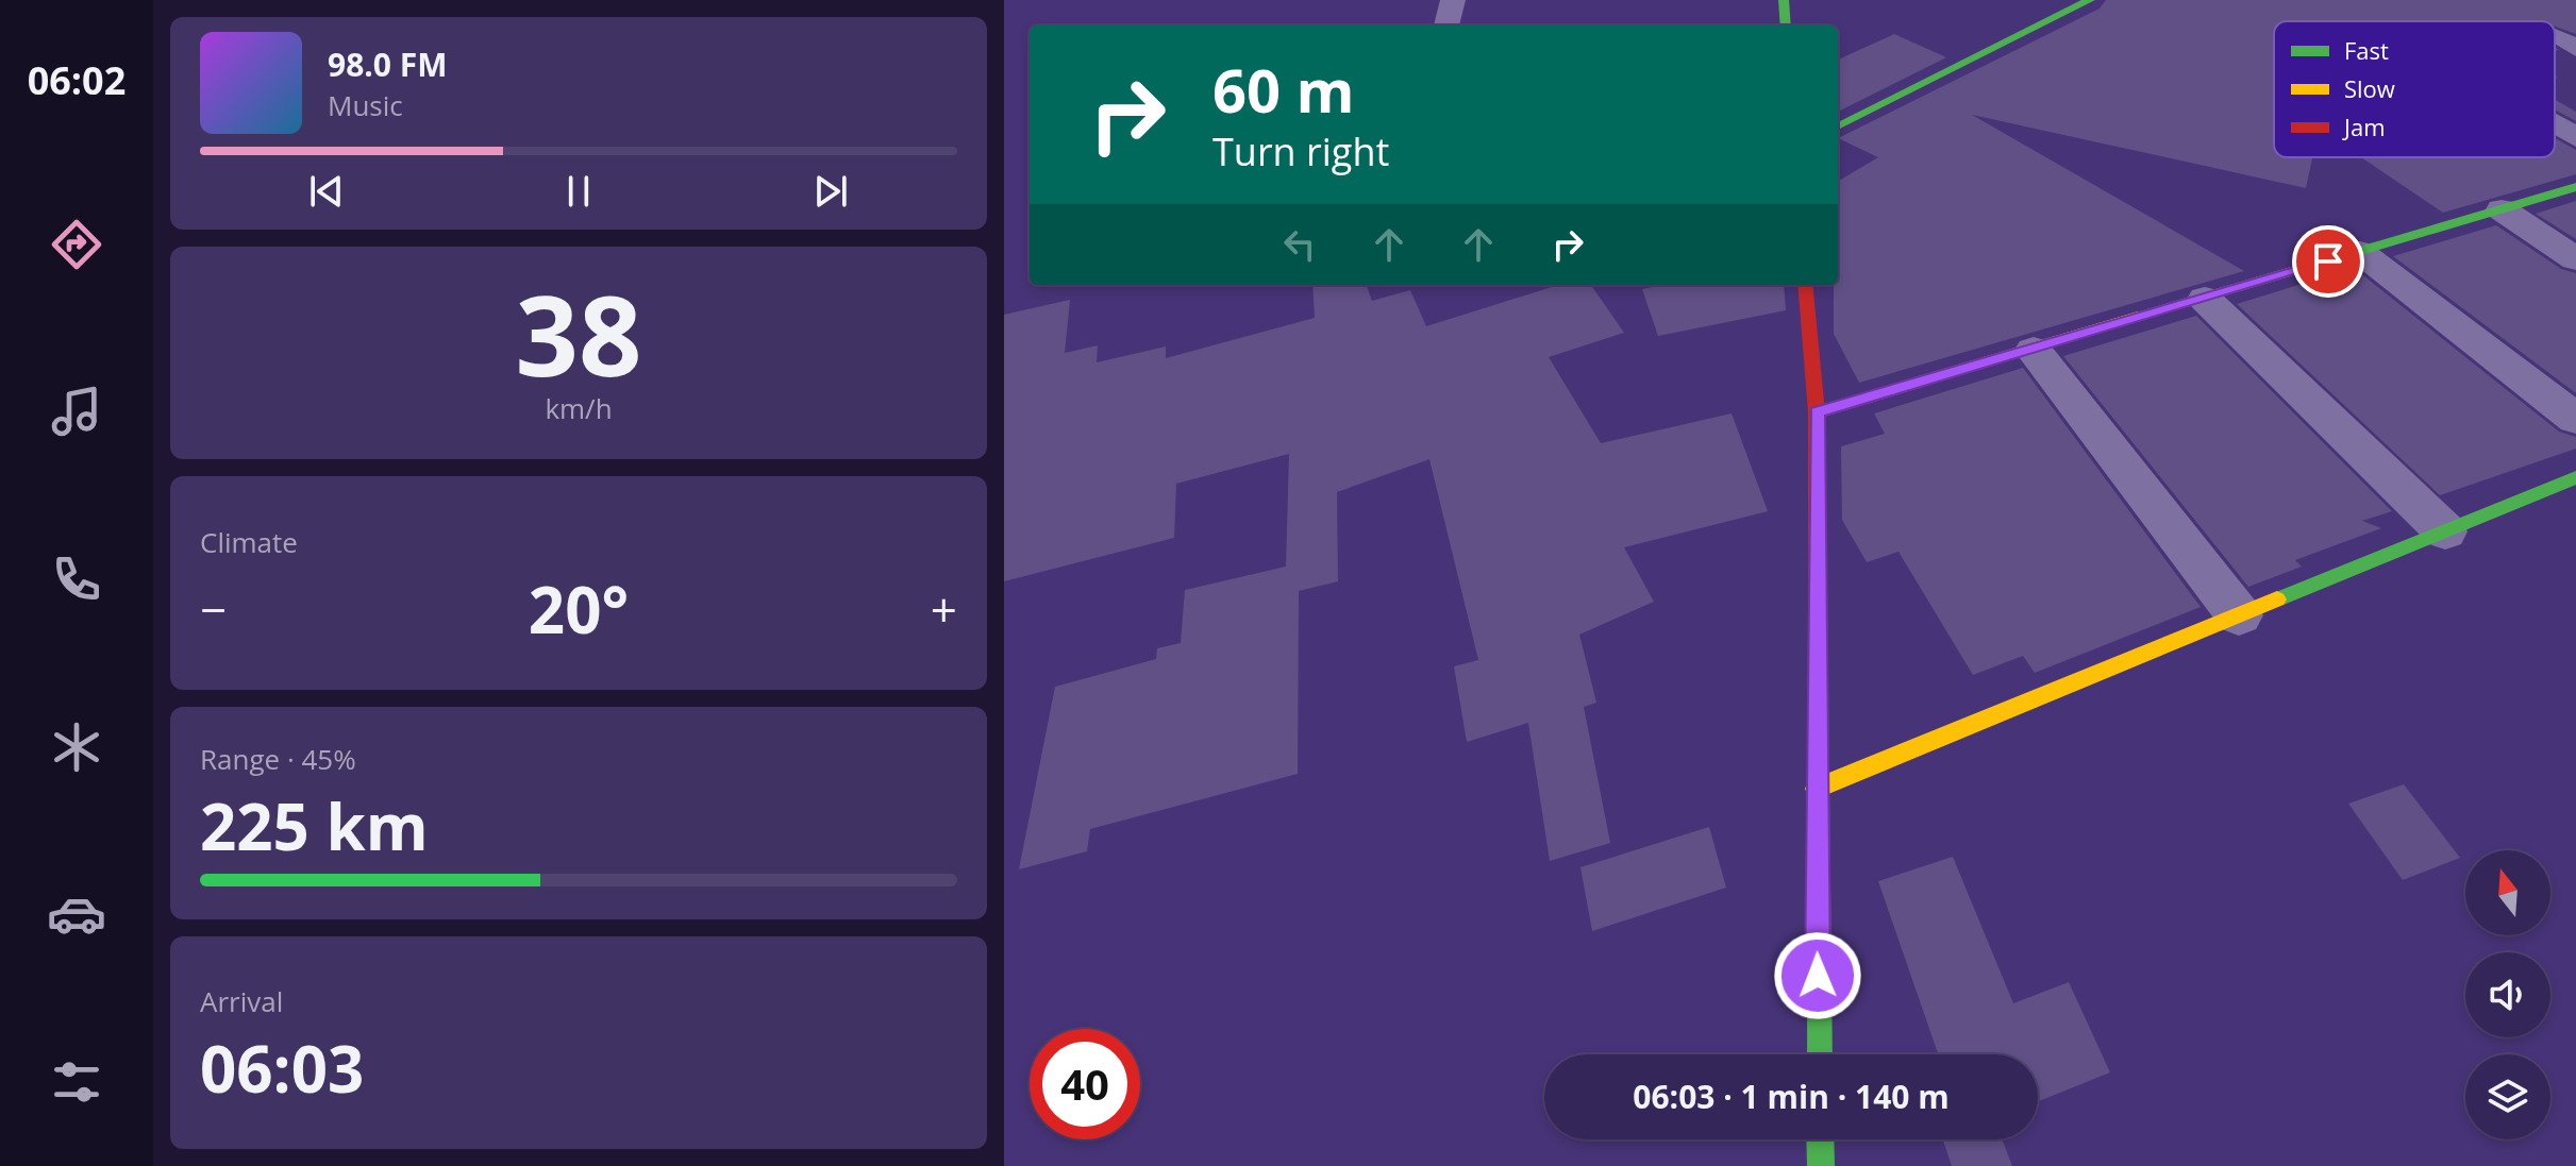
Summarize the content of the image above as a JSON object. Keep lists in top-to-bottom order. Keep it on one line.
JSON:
{"legend":["Fast","Slow","Jam"],"north":"top","page":{"tabs":"06:02","turn":["60 m","Turn right"],"song":["98.0 FM","Music"],"tile":[["38","km/h"],"Climate",["Range · 45%","225 km"],["Arrival","06:03"]],"heat":["−","20°","+"],"limit":"40","trip":"06:03 · 1 min · 140 m"}}
